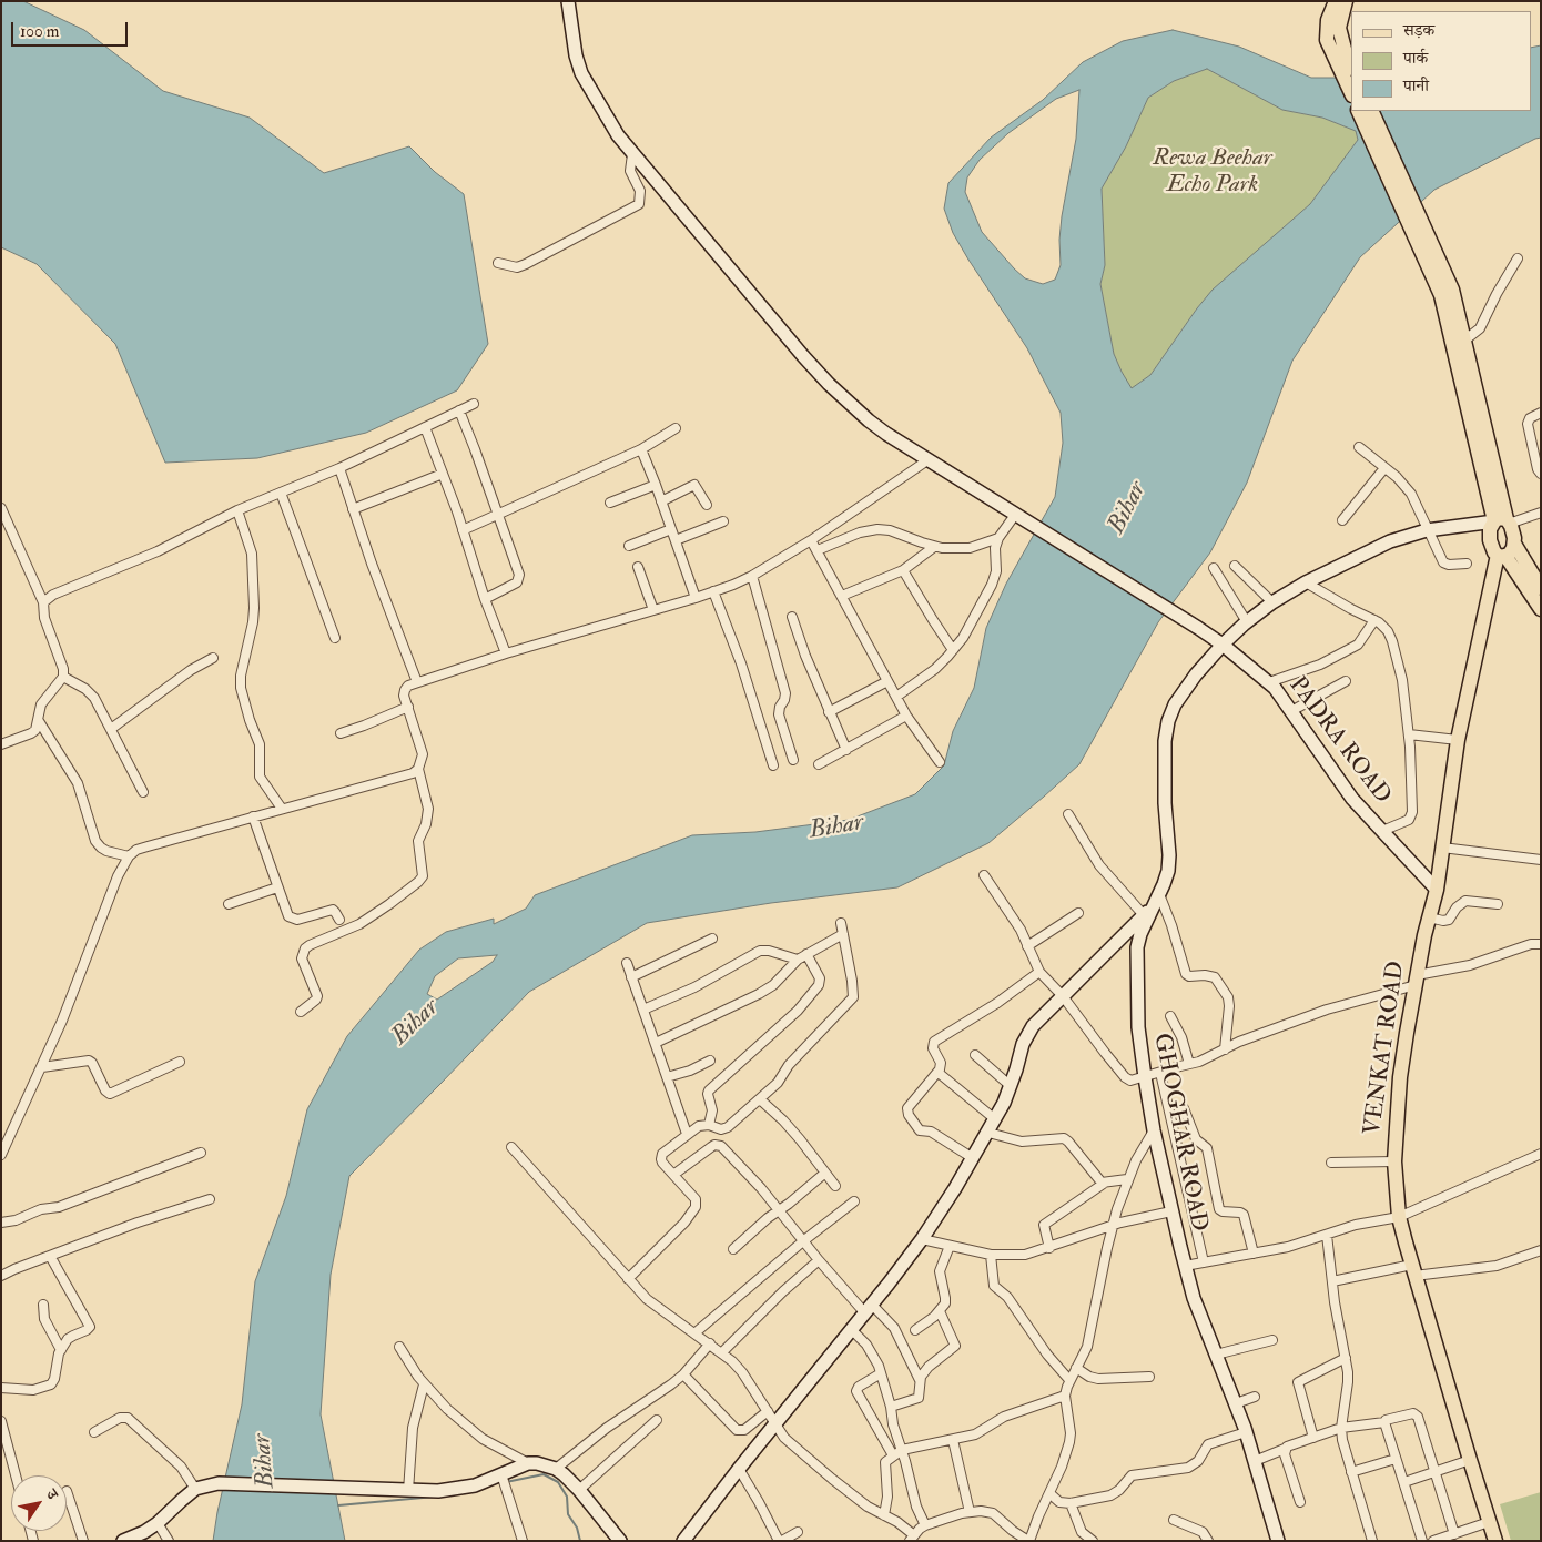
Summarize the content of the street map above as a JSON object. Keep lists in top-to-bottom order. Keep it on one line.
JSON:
{"streets":{"main road":["VENKAT ROAD"],"street":["PADRA ROAD","GHOGHAR ROAD"]},"crossings":[["PADRA ROAD","VENKAT ROAD"],["PADRA ROAD","GHOGHAR ROAD"],["VENKAT ROAD","GHOGHAR ROAD"]],"water":["Bihar"],"parks":["Rewa Beehar Echo Park"],"legend":["सड़क","पार्क","पानी"],"scale_bar":"100 m","north":"top right"}
